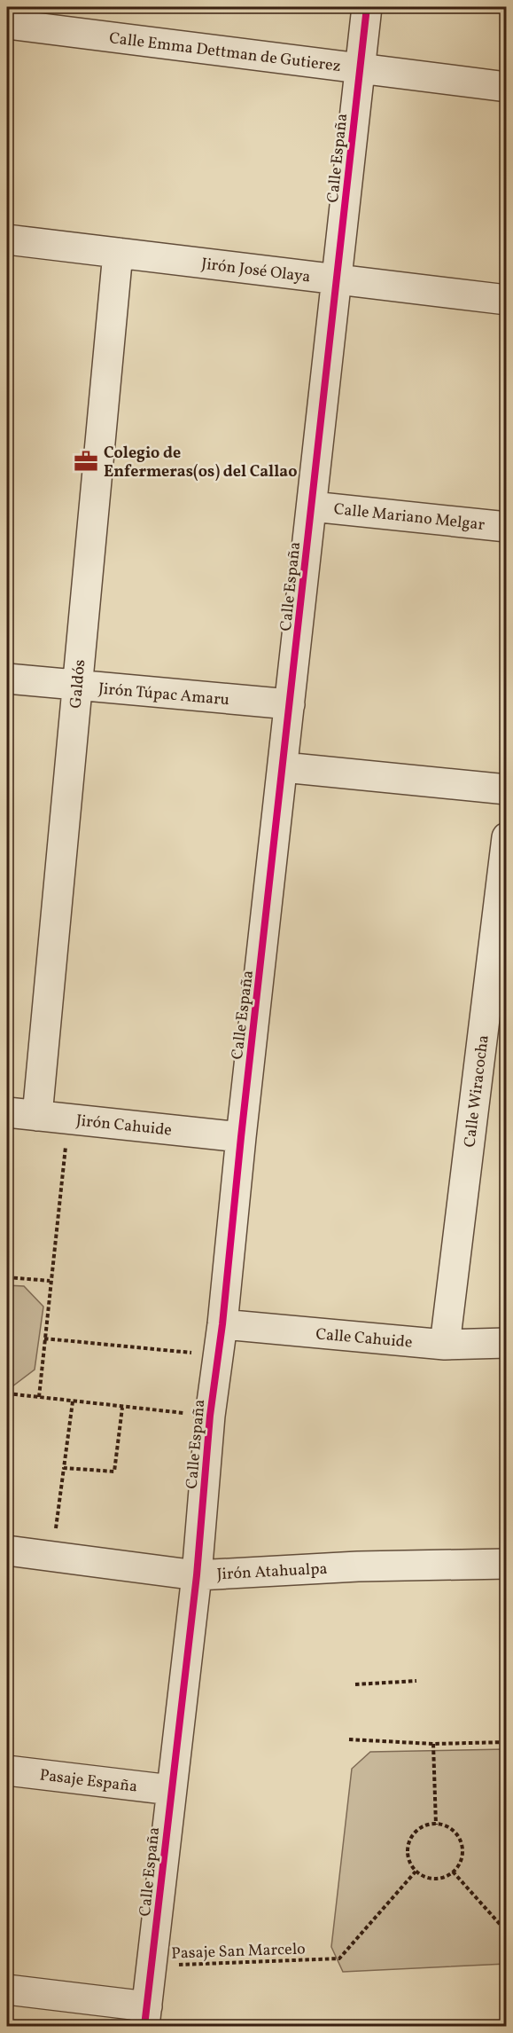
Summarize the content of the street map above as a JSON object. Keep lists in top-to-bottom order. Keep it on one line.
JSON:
{"streets":{"street":["Calle Emma Dettman de Gutierez","Calle España","Jirón José Olaya","Calle Mariano Melgar","Galdós","Jirón Túpac Amaru","Calle Wiracocha","Jirón Cahuide","Calle Cahuide","Jirón Atahualpa","Pasaje España"],"path":["Pasaje San Marcelo"]},"crossings":[["Calle Emma Dettman de Gutierez","Calle España"],["Calle España","Jirón José Olaya"],["Calle España","Calle Mariano Melgar"],["Calle España","Jirón Túpac Amaru"],["Calle España","Jirón Cahuide"],["Calle España","Calle Cahuide"],["Calle España","Jirón Atahualpa"],["Calle España","Pasaje España"],["Calle España","Pasaje San Marcelo"],["Jirón José Olaya","Galdós"],["Galdós","Jirón Túpac Amaru"],["Galdós","Jirón Cahuide"],["Calle Wiracocha","Calle Cahuide"]],"places":{"office":["Colegio de Enfermeras(os) del Callao"]}}
